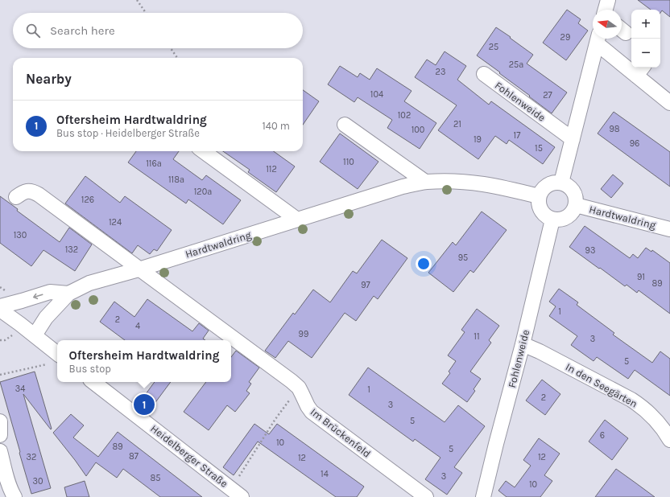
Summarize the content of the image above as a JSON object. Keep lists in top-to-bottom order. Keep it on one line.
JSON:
{"streets":{"street":["Fohlenweide","Hardtwaldring","In den Seegärten","Im Brückenfeld","Heidelberger Straße"]},"crossings":[["Fohlenweide","Hardtwaldring"],["Fohlenweide","In den Seegärten"],["Hardtwaldring","Im Brückenfeld"]],"house_numbers":["29","25","25a","23","104","27","102","21","98","100","17","19","96","15","110","116a","112","118a","120a","126","124","130","132","93","95","91","89","97","1","2","4","99","11","3","5","34","1","2","3","5","6","10","89","5","87","32","12","12","14","3","85","30","10"],"north":"left","page":{"map_buttons":["+","−"],"search":"Search here","heading":"Nearby","list":[{"mark":"1","name":"Oftersheim Hardtwaldring","note":"Bus stop · Heidelberger Straße","value":"140 m"}],"popup":["Oftersheim Hardtwaldring","Bus stop"],"pins":"1"}}
